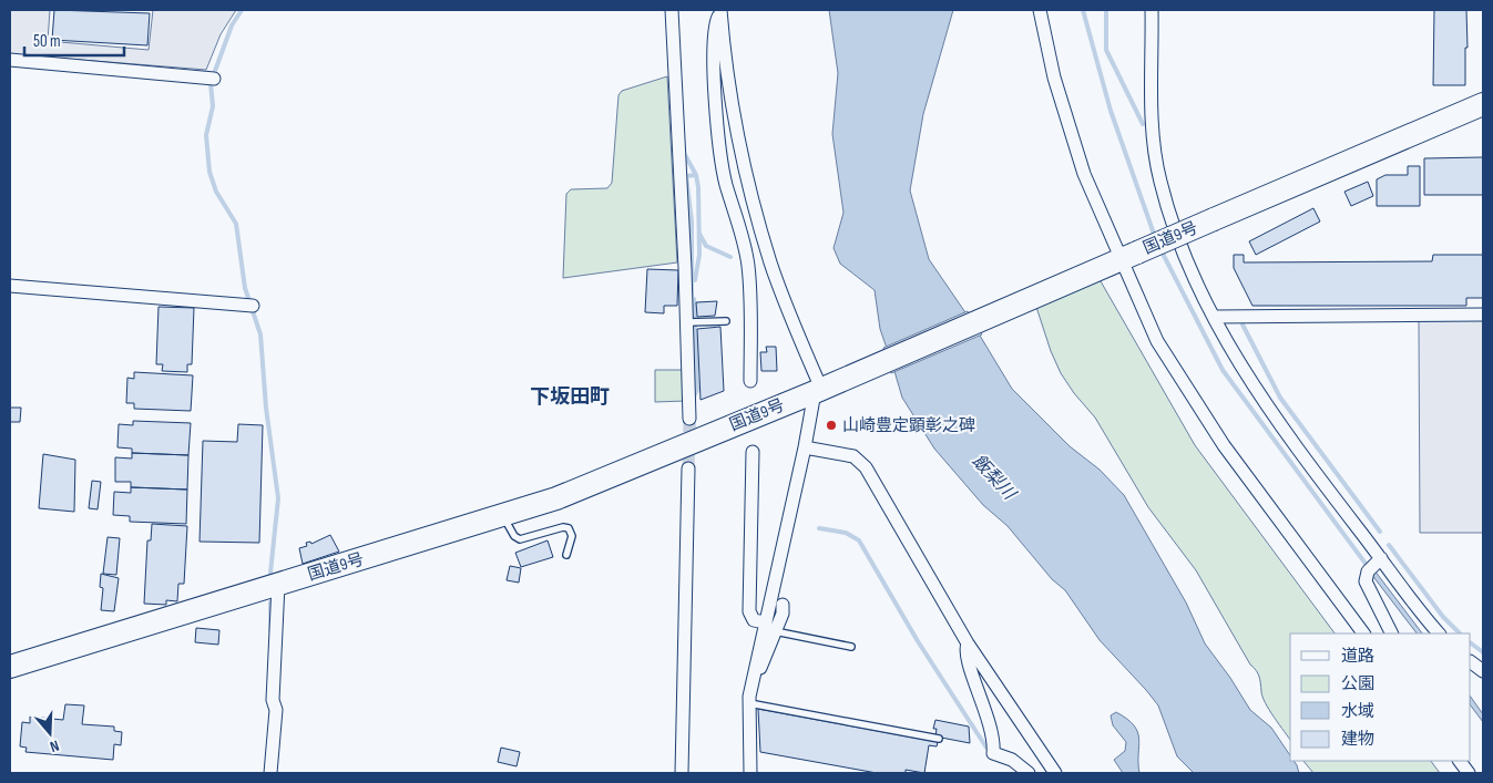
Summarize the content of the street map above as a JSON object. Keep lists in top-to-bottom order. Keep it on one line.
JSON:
{"streets":{"highway":["国道9号"]},"districts":["下坂田町"],"water":["飯梨川"],"places":["山崎豊定顕彰之碑"],"legend":["道路","公園","水域","建物"],"scale_bar":"50 m","north":"bottom"}
